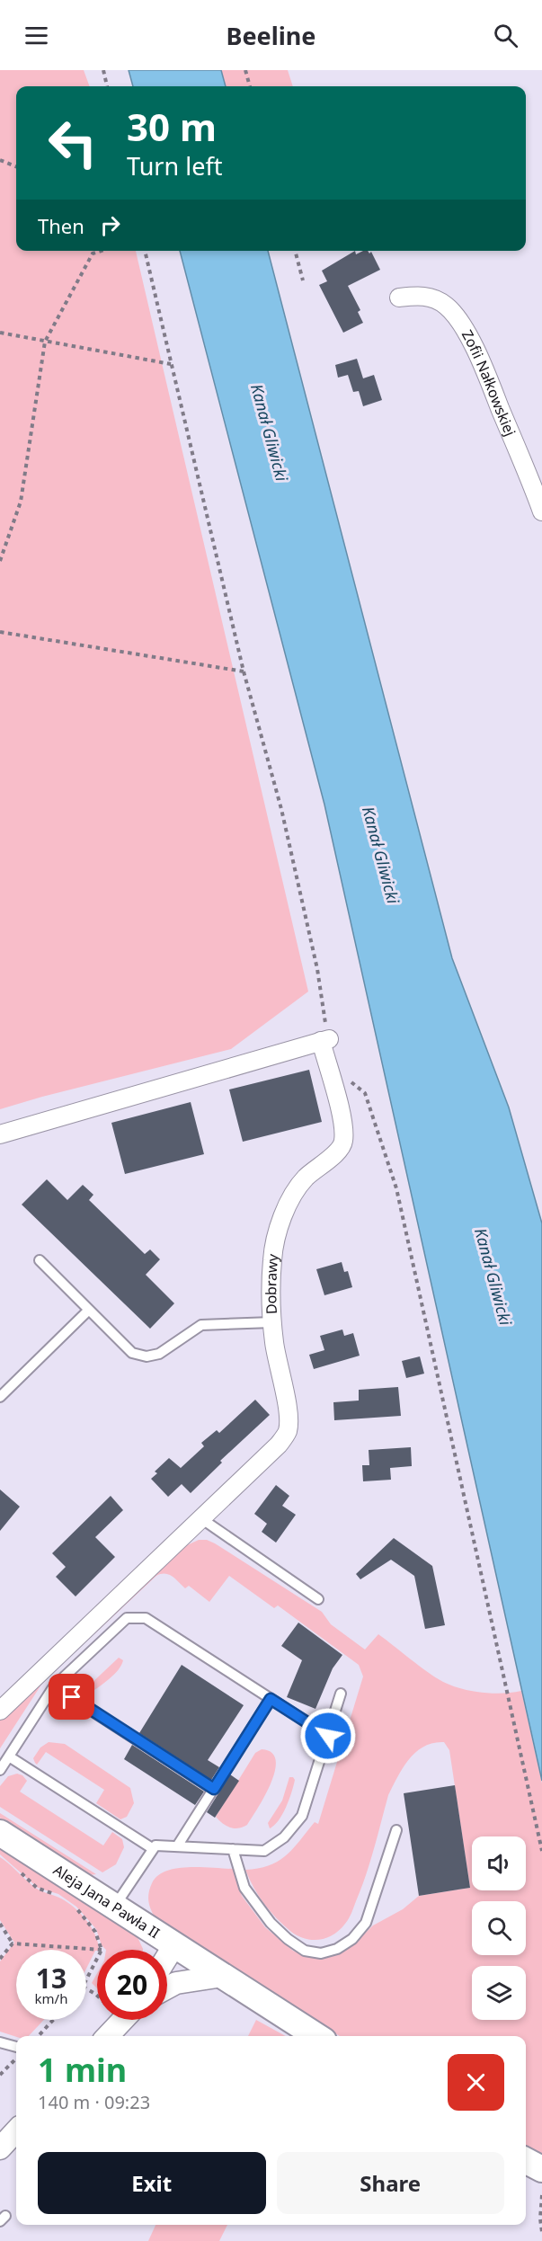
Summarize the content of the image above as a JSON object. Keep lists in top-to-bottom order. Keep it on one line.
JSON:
{"streets":{"main road":["Aleja Jana Pawła II"],"street":["Zofii Nałkowskiej","Dobrawy"]},"water":["Kanał Gliwicki"],"page":{"header":"Beeline","turn":["30 m","Turn left"],"then":"Then","speed":"13 km/h","limit":"20","heading":["1 min","140 m · 09:23"],"buttons":["Exit","Share"]}}
